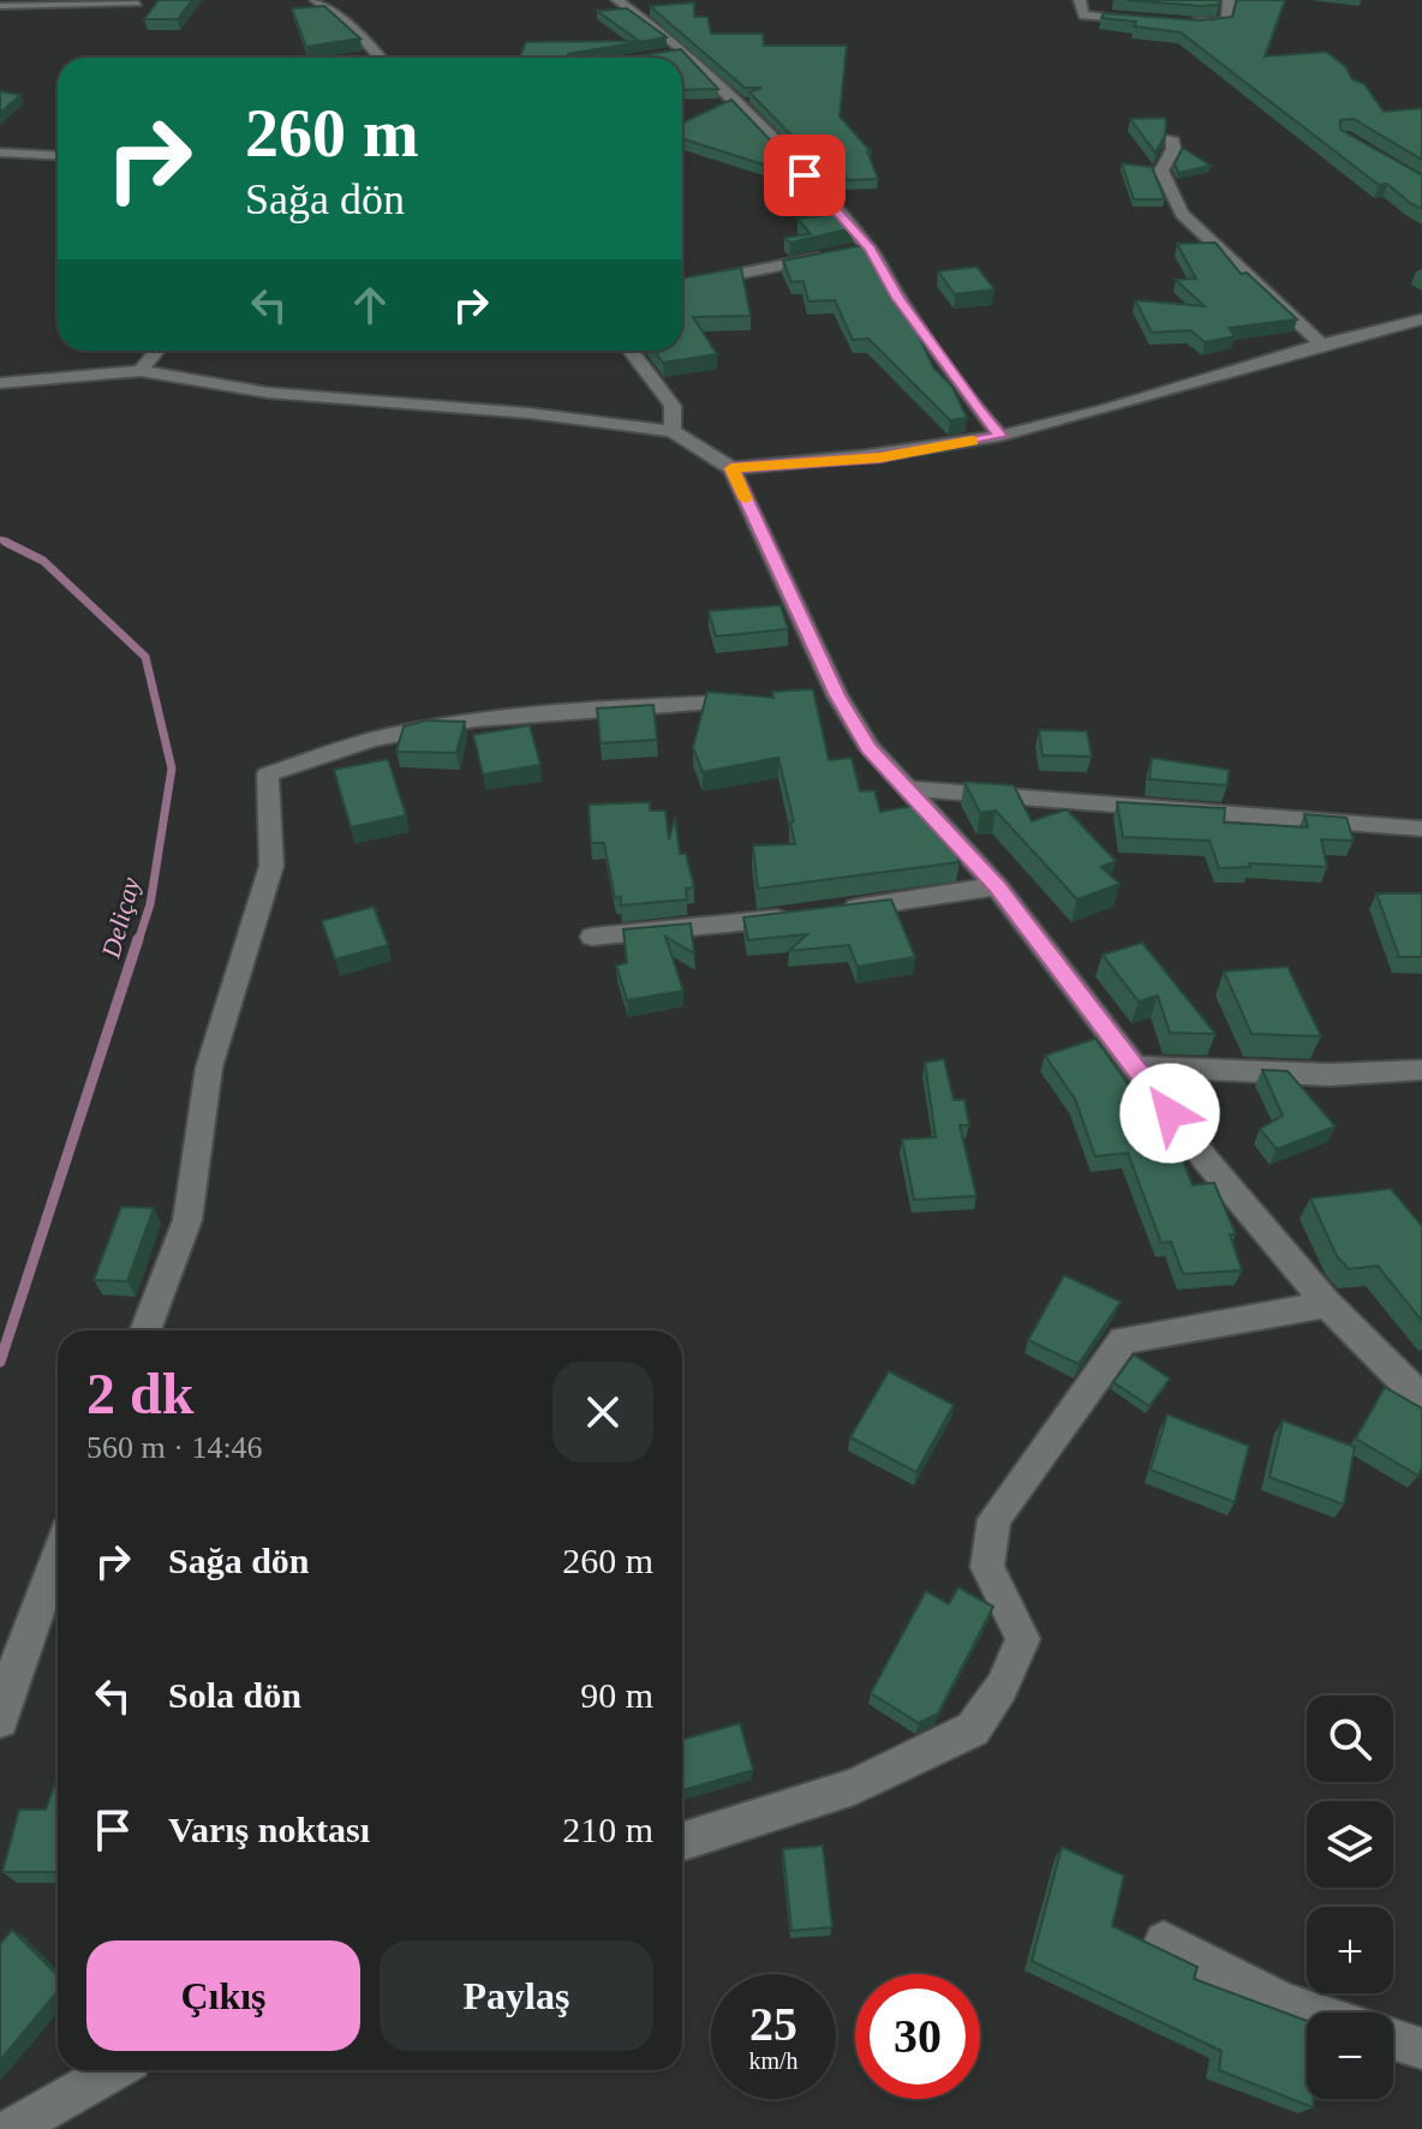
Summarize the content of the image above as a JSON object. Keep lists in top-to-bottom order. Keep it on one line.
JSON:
{"water":["Deliçay"],"page":{"turn":["260 m","Sağa dön"],"heading":["2 dk","560 m · 14:46"],"list":[{"name":"Sağa dön","value":"260 m"},{"name":"Sola dön","value":"90 m"},{"name":"Varış noktası","value":"210 m"}],"map_buttons":["+","−"],"buttons":["Çıkış","Paylaş"],"speed":"25 km/h","limit":"30"}}
